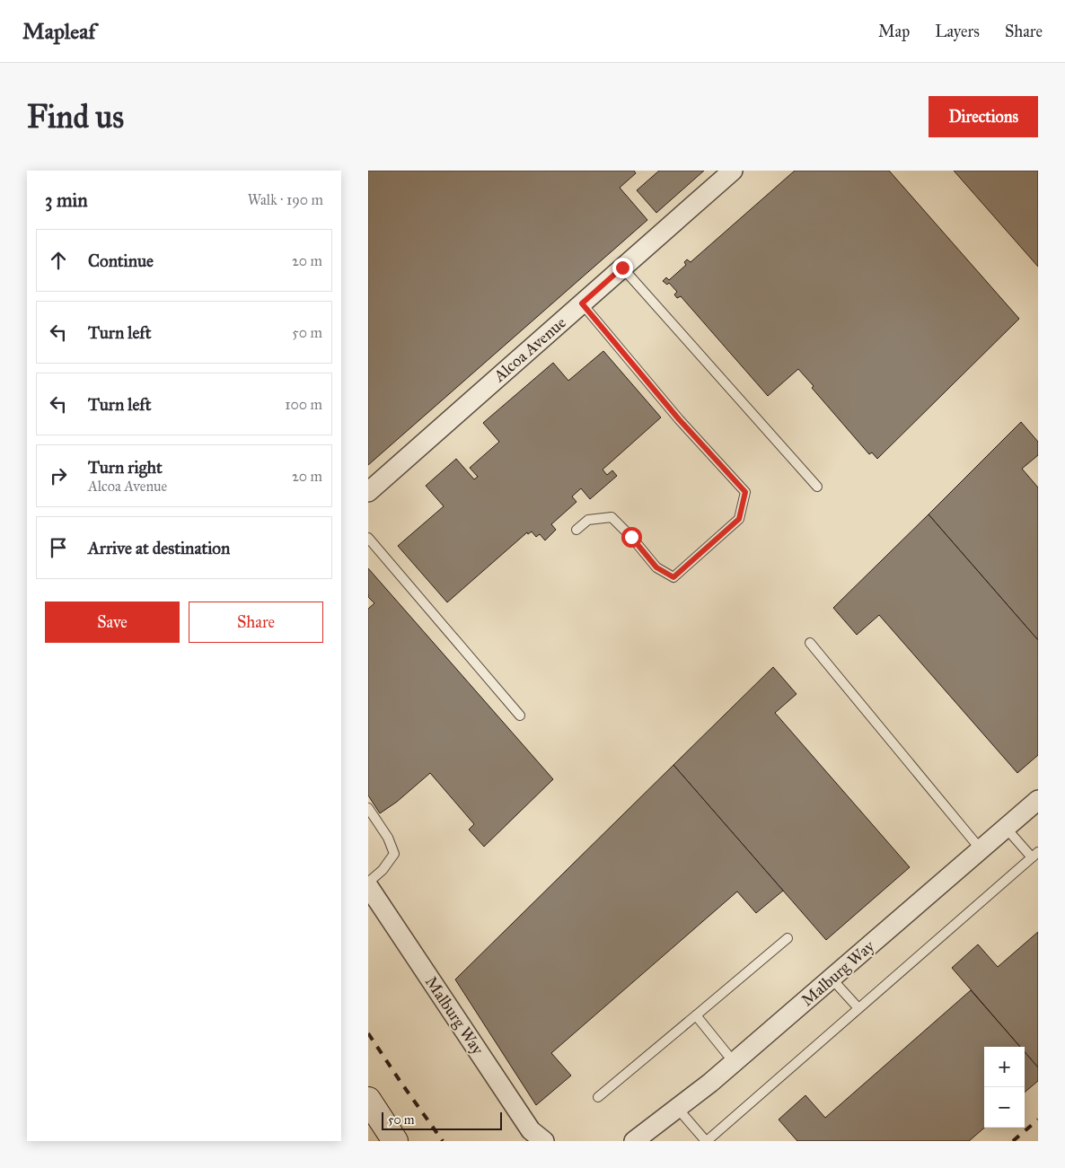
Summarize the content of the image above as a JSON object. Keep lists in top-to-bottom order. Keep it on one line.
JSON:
{"streets":{"street":["Alcoa Avenue","Malburg Way"]},"scale_bar":"50 m","page":{"header":"Mapleaf","nav":["Map","Layers","Share"],"buttons":["Directions",["Save","Share"]],"title":"Find us","heading":["3 min","Walk · 190 m"],"list":[["Continue","20 m"],["Turn left","50 m"],["Turn left","100 m"],["Turn right","Alcoa Avenue","20 m"],"Arrive at destination"],"map_buttons":["+","−"],"scale":"50 m"}}
